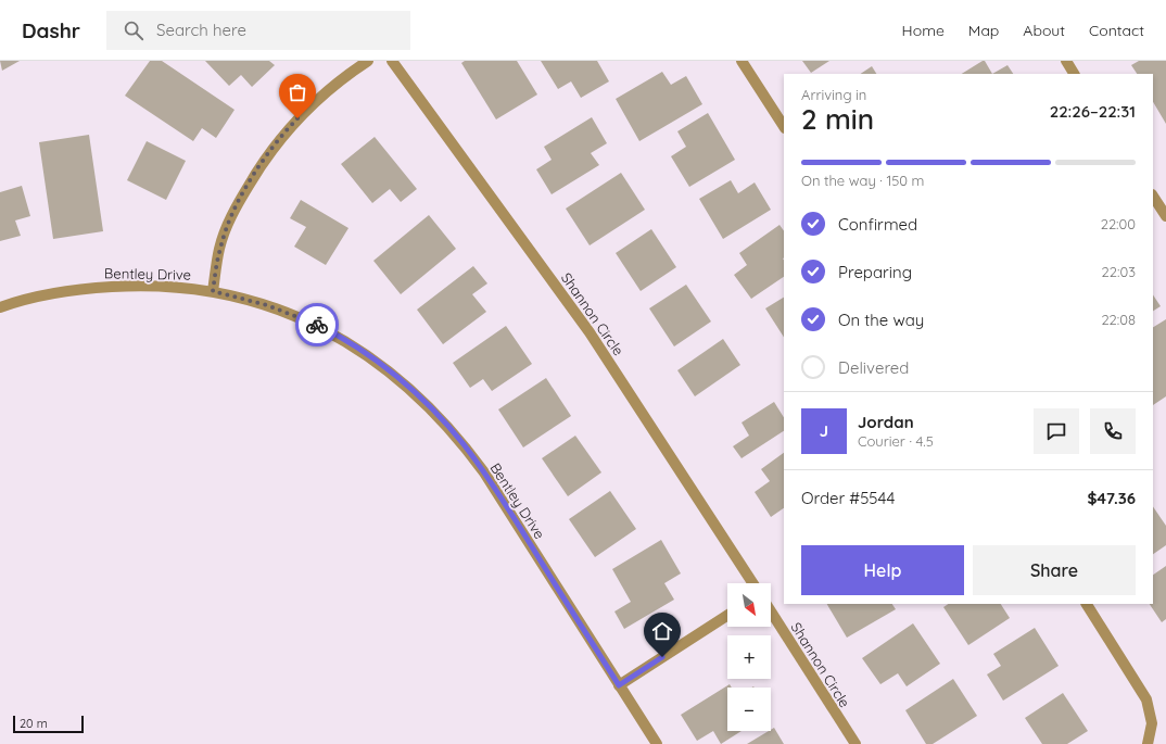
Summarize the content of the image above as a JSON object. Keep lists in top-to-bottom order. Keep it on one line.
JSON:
{"streets":{"street":["Bentley Drive","Shannon Circle"]},"scale_bar":"20 m","north":"bottom right","page":{"header":"Dashr","search":"Search here","nav":["Home","Map","About","Contact"],"heading":["2 min","Arriving in","22:26–22:31"],"panel":["Jordan","Courier · 4.5","Order #5544","$47.36"],"bar":"On the way · 150 m","list":[["Confirmed","22:00"],["Preparing","22:03"],["On the way","22:08"],"Delivered"],"round":"J","buttons":["Help","Share"],"map_buttons":["+","−"],"scale":"20 m"}}
